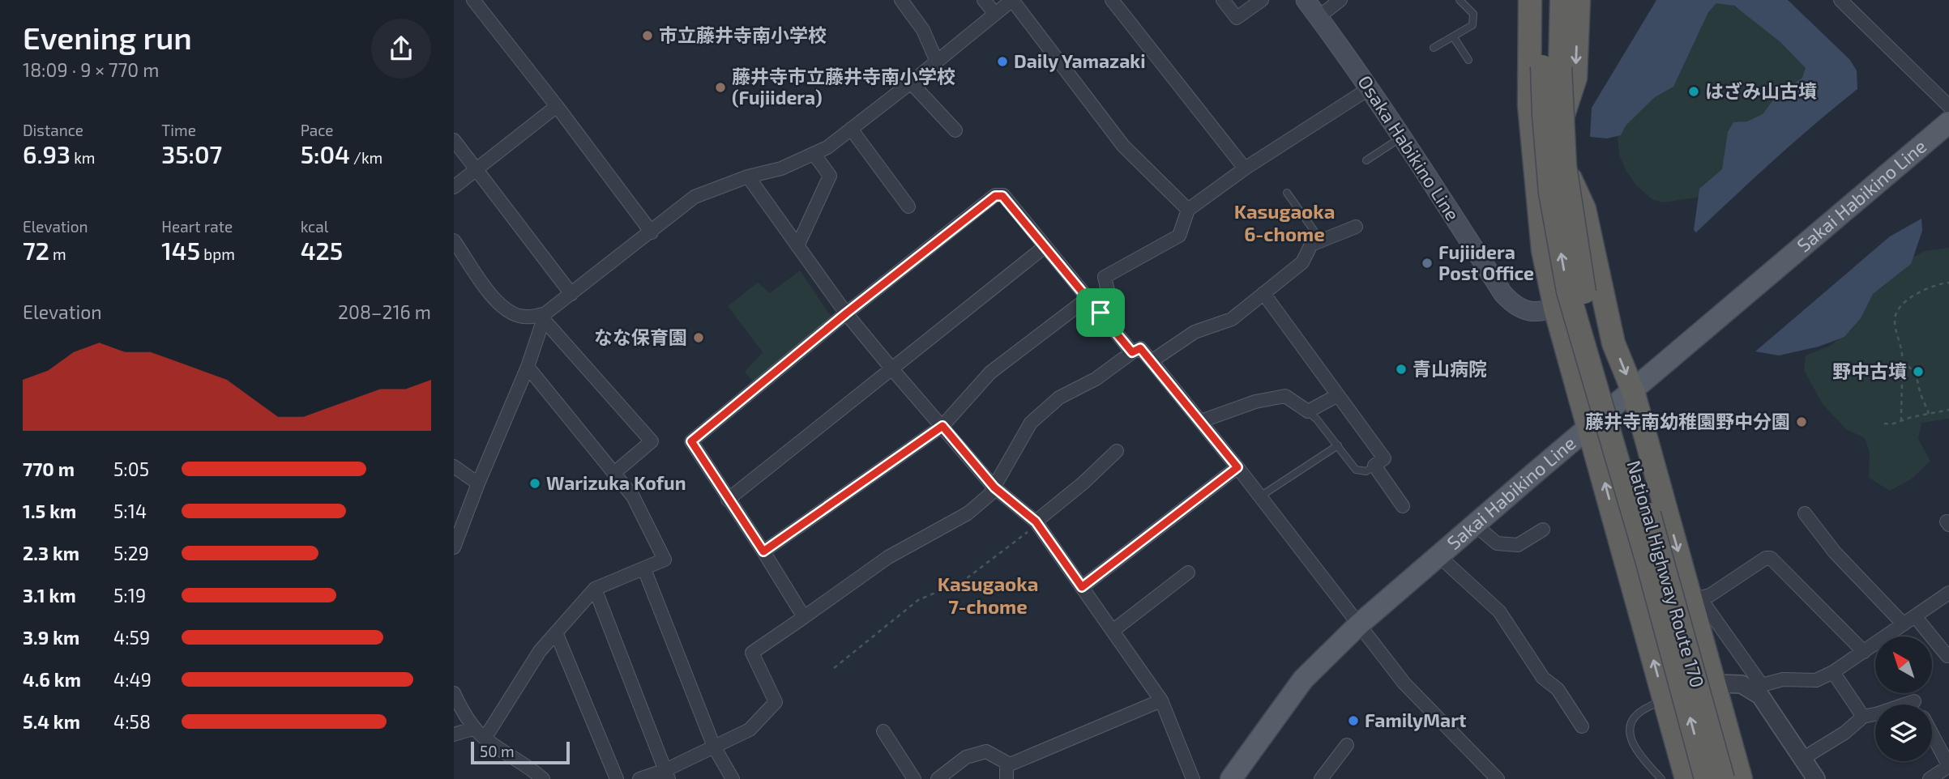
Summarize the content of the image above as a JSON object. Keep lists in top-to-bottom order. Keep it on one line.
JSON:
{"streets":{"highway":["National Highway Route 170"],"main road":["Osaka Habikino Line","Sakai Habikino Line"]},"districts":["Kasugaoka 6-chome","Kasugaoka 7-chome"],"places":["市立藤井寺南小学校","Daily Yamazaki","藤井寺市立藤井寺南小学校 (Fujiidera)","はざみ山古墳","Fujiidera Post Office","なな保育園","青山病院","野中古墳","藤井寺南幼稚園野中分園","Warizuka Kofun","FamilyMart"],"scale_bar":"50 m","north":"top left","page":{"heading":["Evening run","18:09 · 9 × 770 m"],"stats":[["Distance","6.93 km"],["Time","35:07"],["Pace","5:04 /km"],["Elevation","72 m"],["Heart rate","145 bpm"],["kcal","425"]],"chart":["Elevation","208–216 m"],"list":[{"name":"770 m","note":"5:05"},{"name":"1.5 km","note":"5:14"},{"name":"2.3 km","note":"5:29"},{"name":"3.1 km","note":"5:19"},{"name":"3.9 km","note":"4:59"},{"name":"4.6 km","note":"4:49"},{"name":"5.4 km","note":"4:58"}],"scale":"50 m"}}
